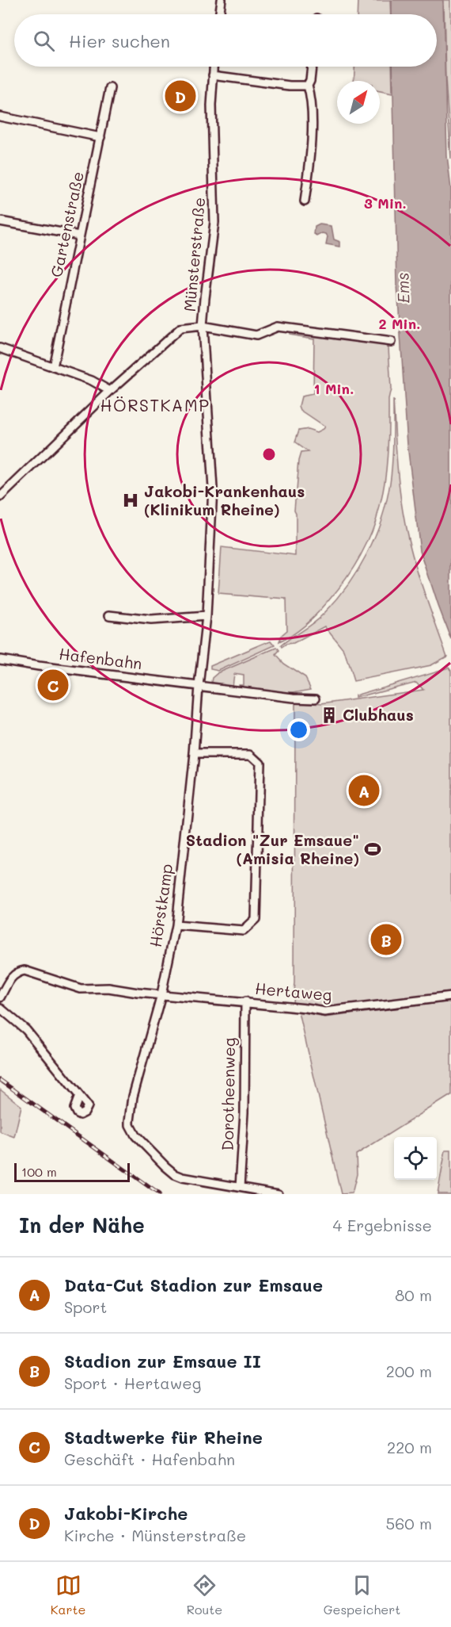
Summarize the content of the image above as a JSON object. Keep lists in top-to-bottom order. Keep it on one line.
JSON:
{"streets":{"street":["Gartenstraße","Münsterstraße","Hafenbahn","Hörstkamp","Hertaweg","Dorotheenweg"]},"crossings":[["Münsterstraße","Hörstkamp"],["Hafenbahn","Hörstkamp"],["Hörstkamp","Hertaweg"],["Hörstkamp","Dorotheenweg"],["Hertaweg","Dorotheenweg"]],"districts":["HÖRSTKAMP"],"water":["Ems"],"places":{"hospital":["Jakobi-Krankenhaus (Klinikum Rheine)"],"building":["Clubhaus"],"sports":["Stadion \"Zur Emsaue\" (Amisia Rheine)"]},"scale_bar":"100 m","north":"top right","page":{"search":"Hier suchen","pins":["D","C","A","B"],"scale":"100 m","heading":["In der Nähe","4 Ergebnisse"],"list":[{"mark":"A","name":"Data-Cut Stadion zur Emsaue","note":"Sport","value":"80 m"},{"mark":"B","name":"Stadion zur Emsaue II","note":"Sport · Hertaweg","value":"200 m"},{"mark":"C","name":"Stadtwerke für Rheine","note":"Geschäft · Hafenbahn","value":"220 m"},{"mark":"D","name":"Jakobi-Kirche","note":"Kirche · Münsterstraße","value":"560 m"}],"nav":["Karte","Route","Gespeichert"]},"rings":["3 Min.","2 Min.","1 Min."]}
